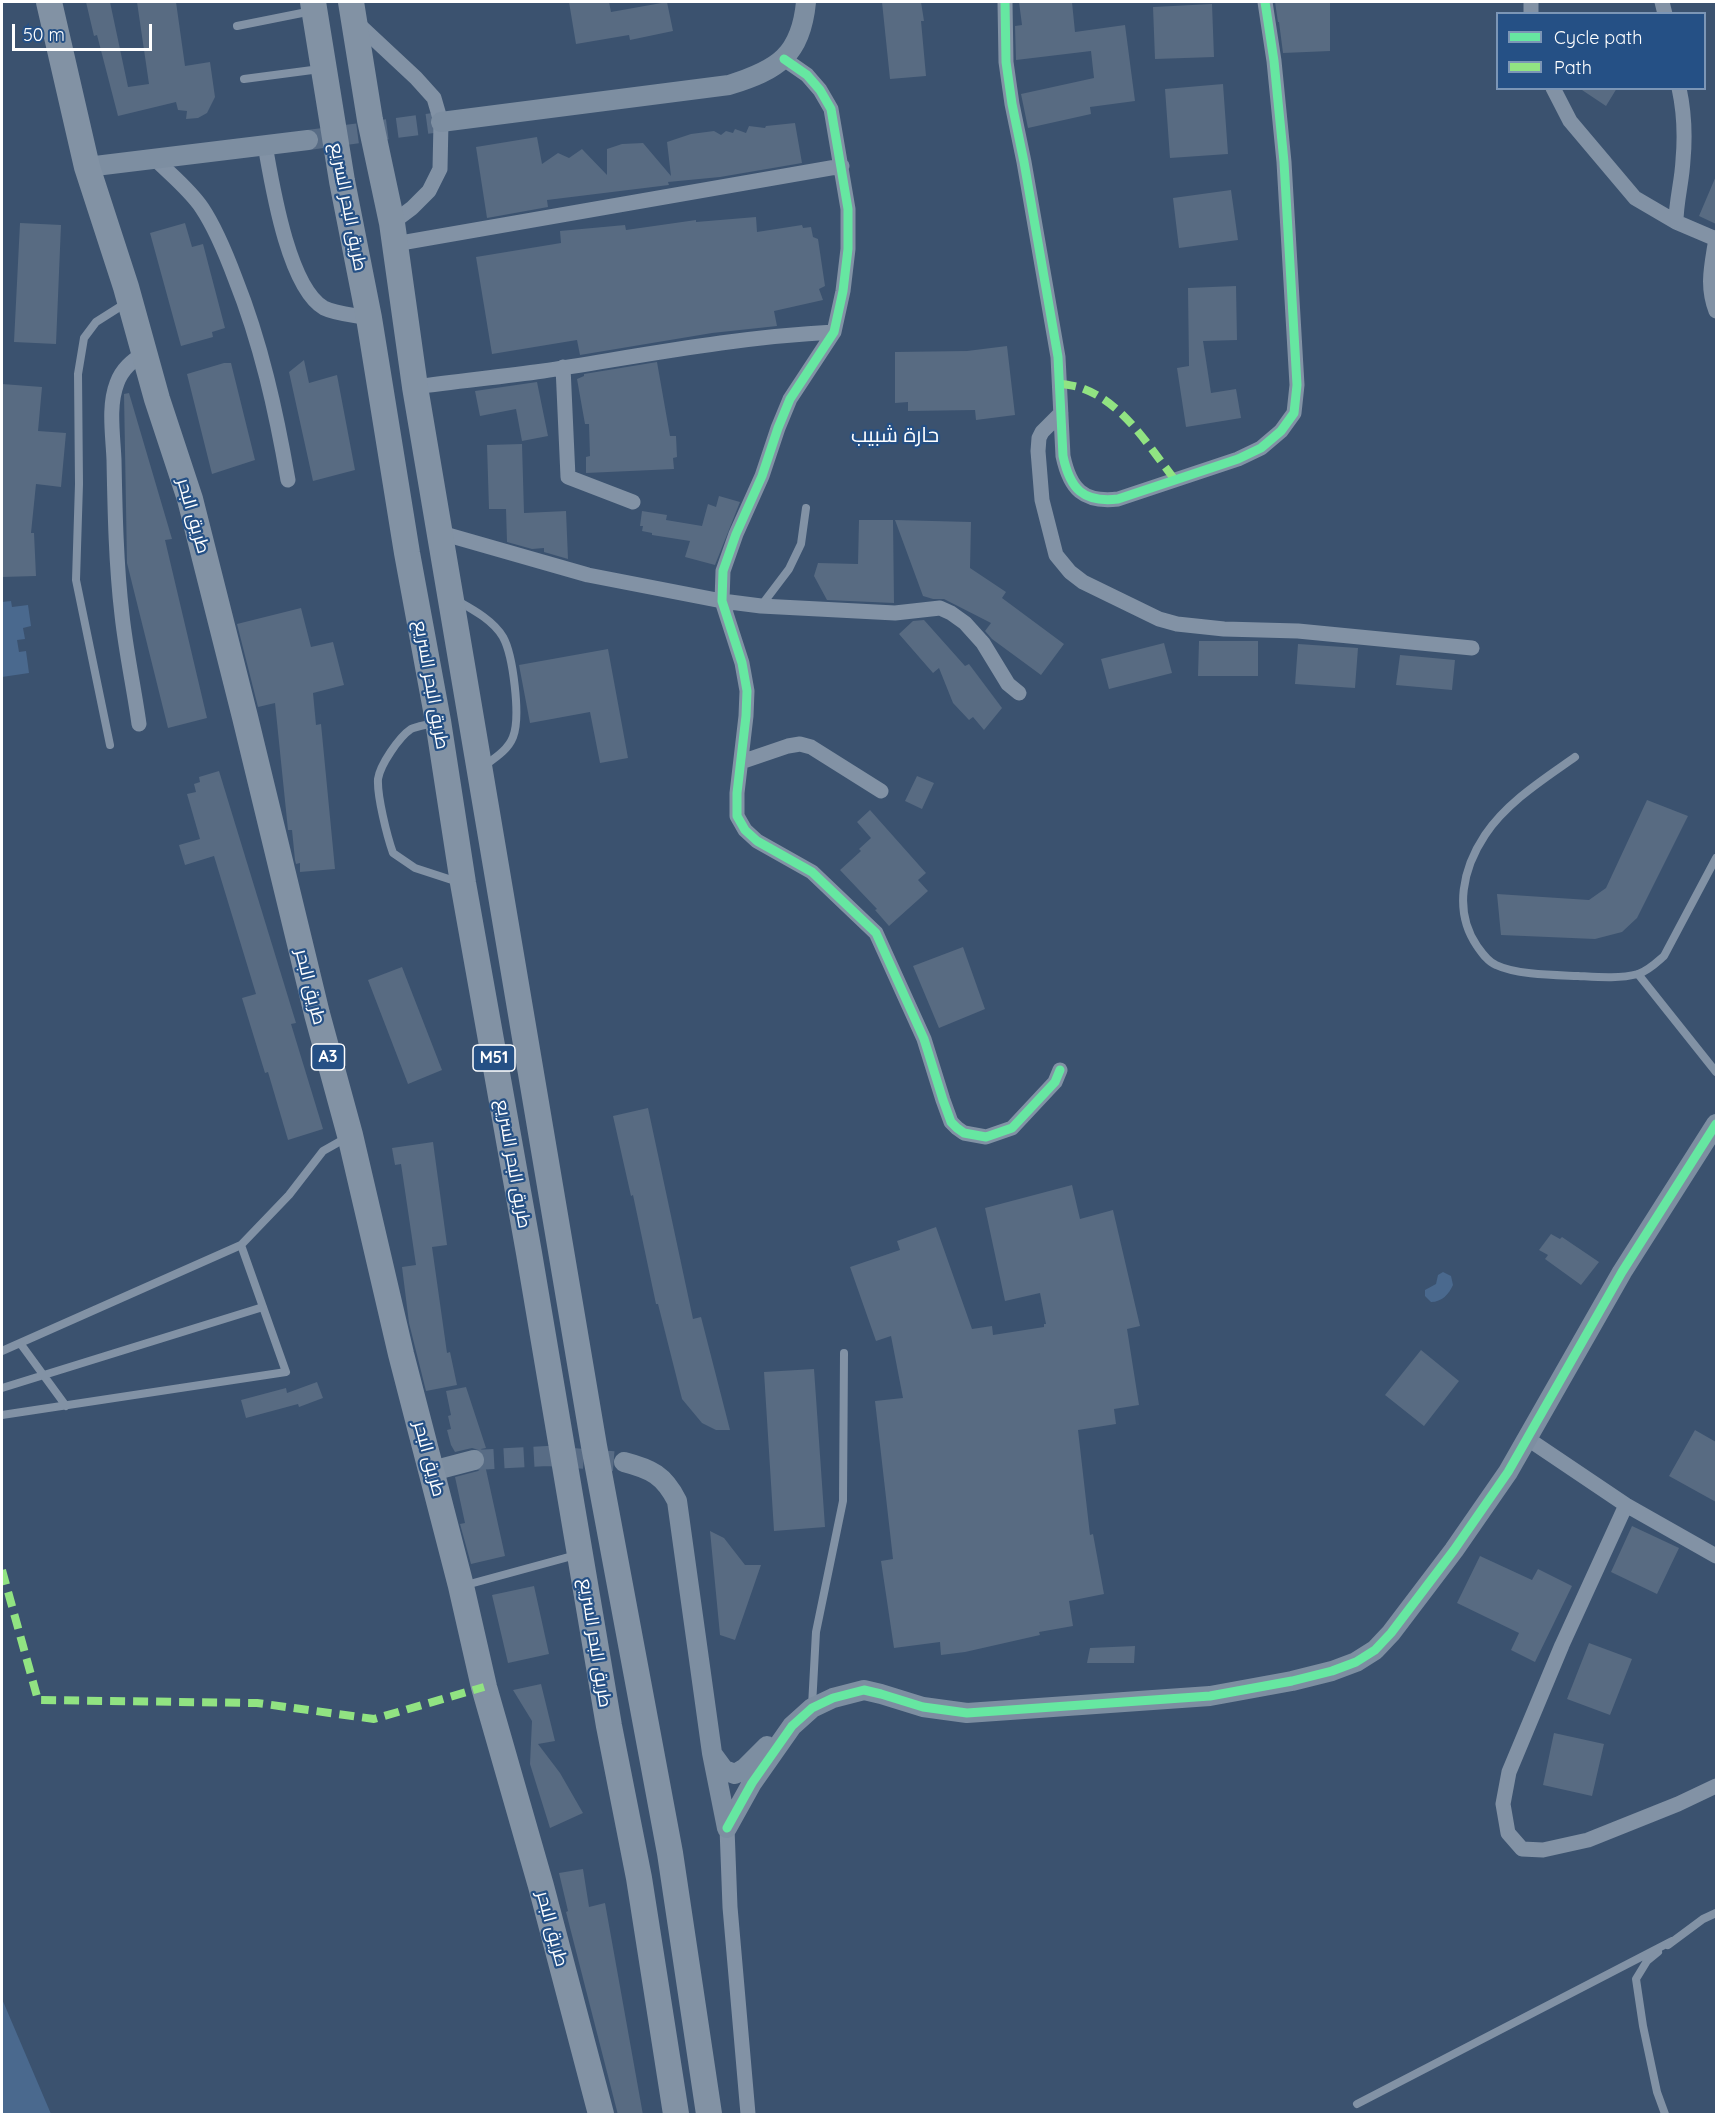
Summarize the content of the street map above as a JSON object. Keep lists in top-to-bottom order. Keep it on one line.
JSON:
{"streets":{"highway":["طريق البحر السريع","طريق البحر","A3","M51"]},"districts":["حارة شبيب"],"legend":["Cycle path","Path"],"scale_bar":"50 m"}
